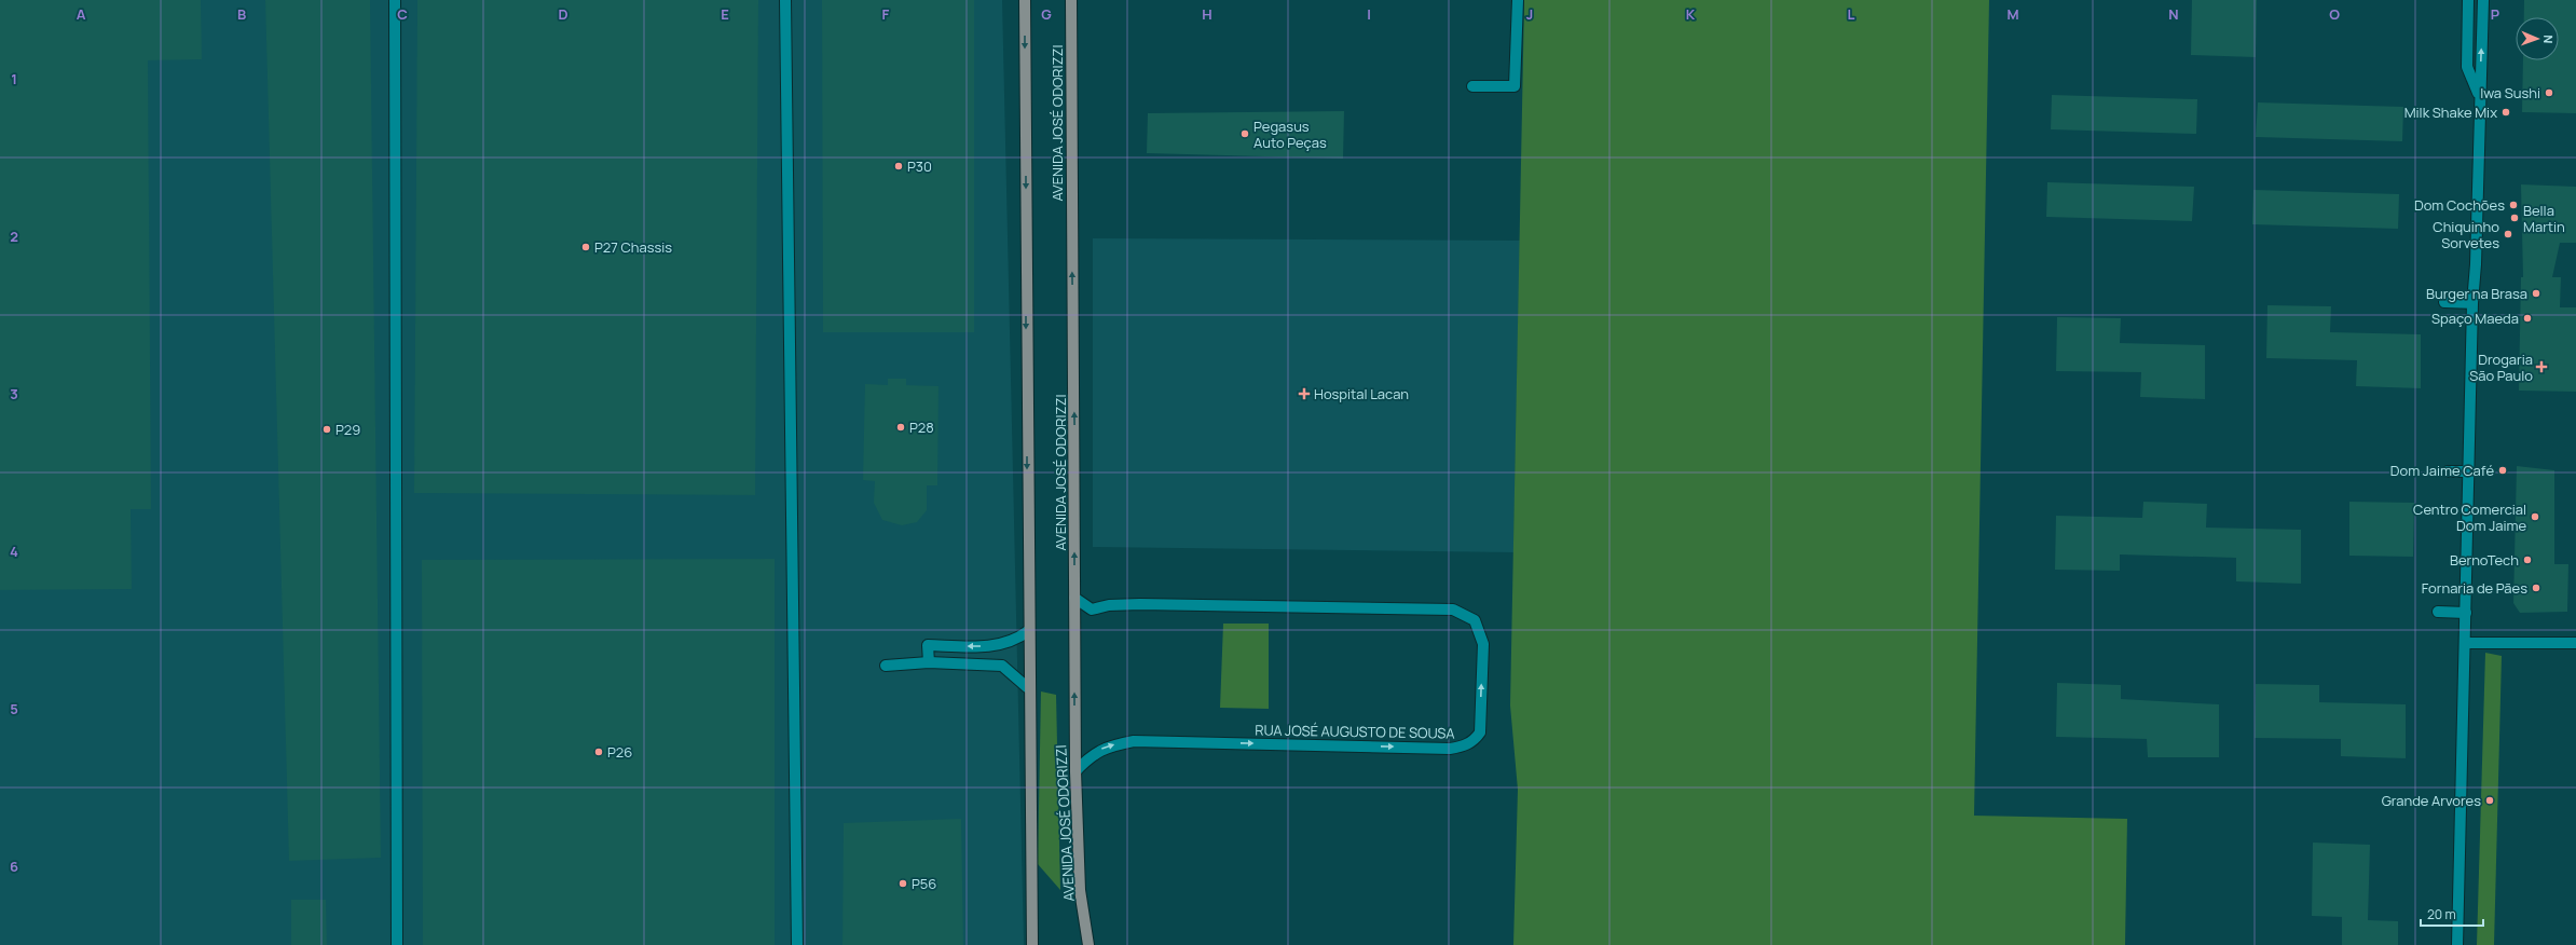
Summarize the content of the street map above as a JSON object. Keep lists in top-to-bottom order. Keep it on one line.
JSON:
{"streets":{"main road":["AVENIDA JOSÉ ODORIZZI"],"street":["RUA JOSÉ AUGUSTO DE SOUSA"]},"crossings":[["AVENIDA JOSÉ ODORIZZI","RUA JOSÉ AUGUSTO DE SOUSA"]],"places":{"other":["Iwa Sushi","Milk Shake Mix","Pegasus Auto Peças","P30","Dom Cochões","Bella Martin","Chiquinho Sorvetes","P27 Chassis","Burger na Brasa","Spaço Maeda","P28","P29","Dom Jaime Café","Centro Comercial Dom Jaime","BernoTech","Fornaria de Pães","P26","Grande Arvores","P56"],"health":["Drogaria São Paulo","Hospital Lacan"]},"scale_bar":"20 m","north":"right","grid":{"columns":["A","B","C","D","E","F","G","H","I","J","K","L","M","N","O","P"],"rows":["1","2","3","4","5","6"]}}
